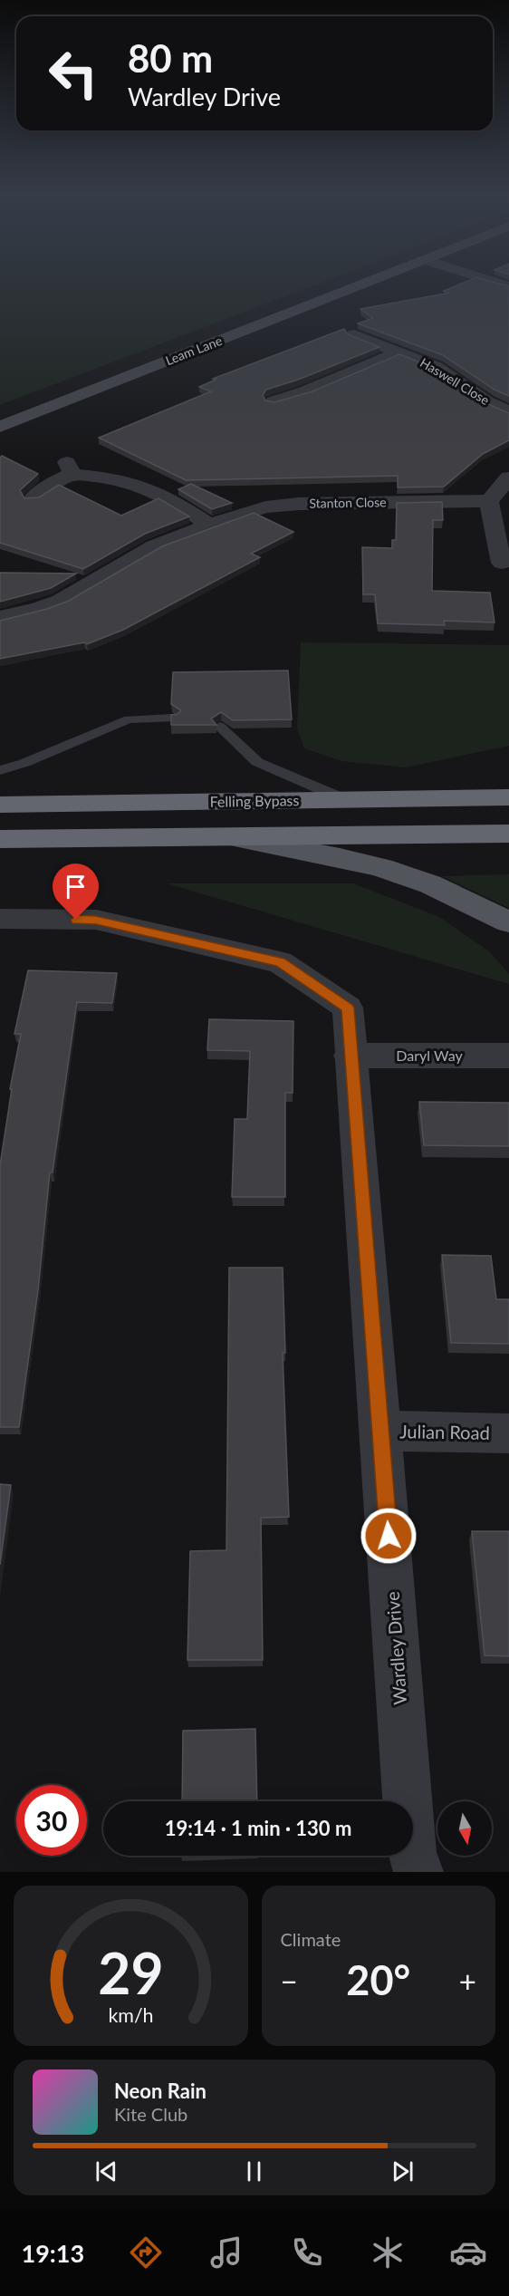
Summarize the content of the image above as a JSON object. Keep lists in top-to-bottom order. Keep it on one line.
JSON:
{"streets":{"highway":["Felling Bypass"],"main road":["Leam Lane"],"street":["Haswell Close","Stanton Close","Daryl Way","Julian Road","Wardley Drive"]},"crossings":[["Daryl Way","Wardley Drive"],["Julian Road","Wardley Drive"]],"north":"bottom","page":{"turn":["80 m","Wardley Drive"],"limit":"30","trip":"19:14 · 1 min · 130 m","tile":"Climate","heat":["−","20°","+"],"song":["Neon Rain","Kite Club"],"tabs":"19:13","gauge":["29","km/h"]}}
